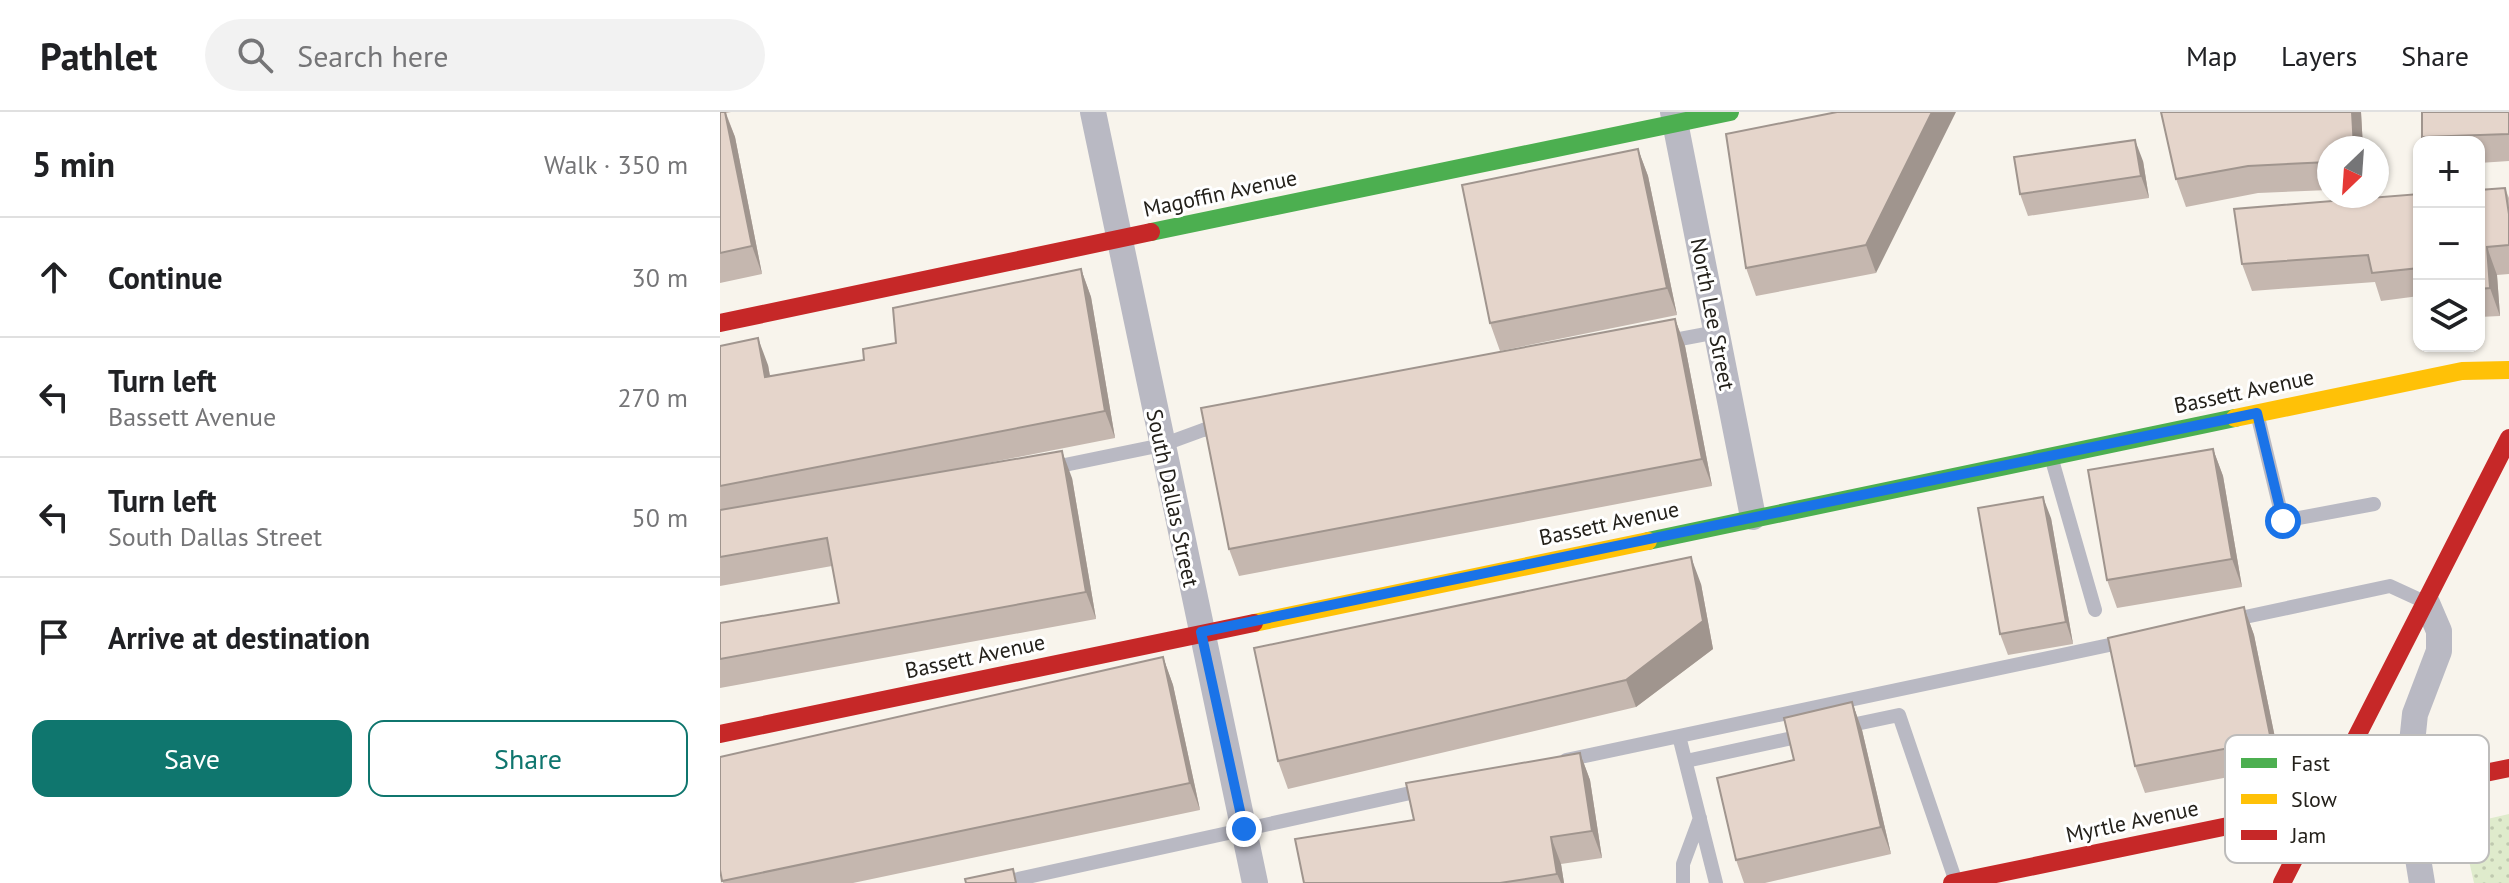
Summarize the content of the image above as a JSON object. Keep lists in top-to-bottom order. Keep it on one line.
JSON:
{"streets":{"street":["Magoffin Avenue","North Lee Street","Bassett Avenue","South Dallas Street","Myrtle Avenue"]},"crossings":[["Magoffin Avenue","North Lee Street"],["Magoffin Avenue","South Dallas Street"],["North Lee Street","Bassett Avenue"],["Bassett Avenue","South Dallas Street"]],"legend":["Fast","Slow","Jam"],"north":"bottom left","page":{"header":"Pathlet","search":"Search here","nav":["Map","Layers","Share"],"heading":["5 min","Walk · 350 m"],"map_buttons":["+","−"],"list":[["Continue","30 m"],["Turn left","Bassett Avenue","270 m"],["Turn left","South Dallas Street","50 m"],"Arrive at destination"],"buttons":["Save","Share"]}}
